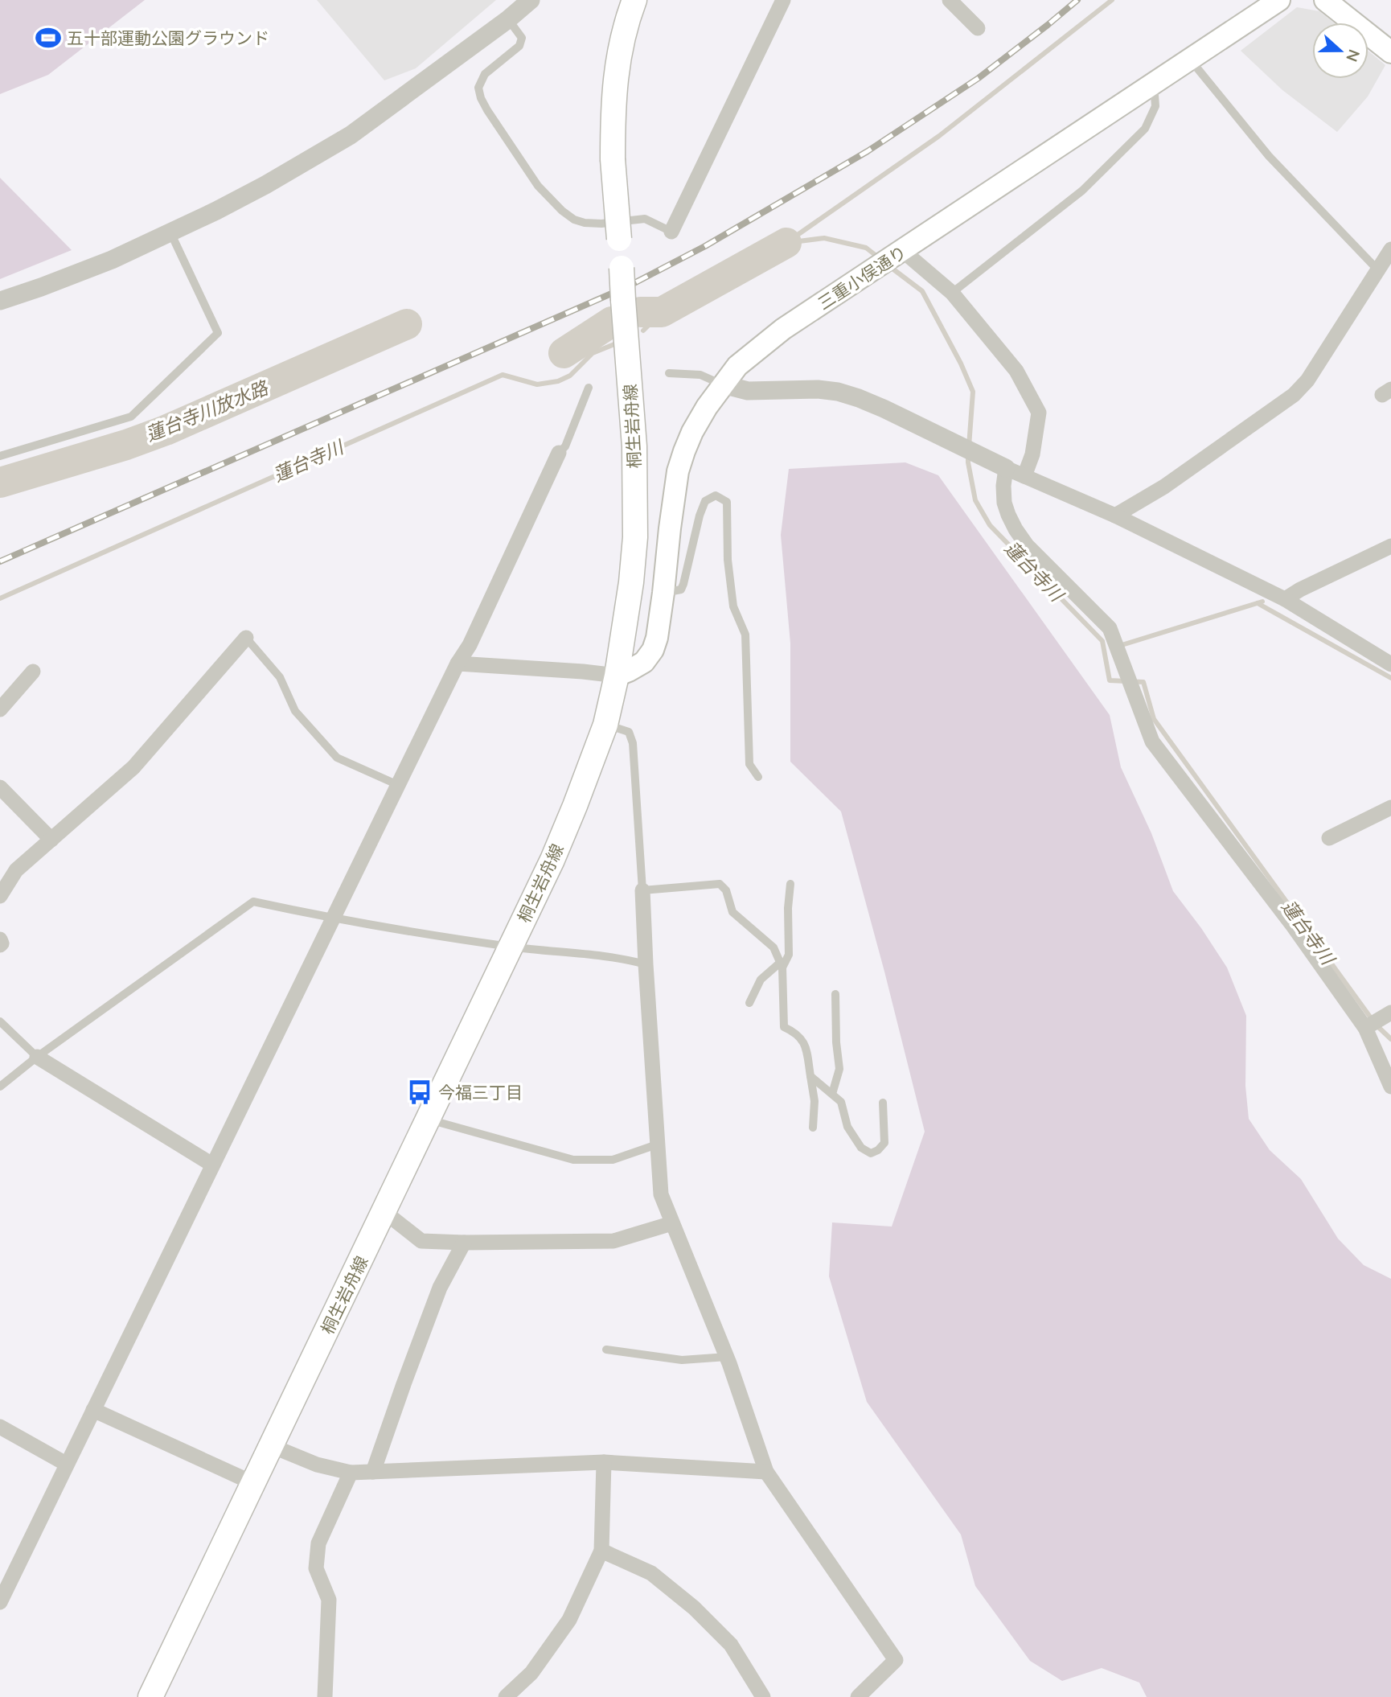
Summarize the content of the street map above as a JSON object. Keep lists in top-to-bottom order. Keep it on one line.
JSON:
{"streets":{"main road":["三重小俣通り","桐生岩舟線"]},"crossings":[["三重小俣通り","桐生岩舟線"]],"water":["蓮台寺川放水路","蓮台寺川"],"places":{"sports":["五十部運動公園グラウンド"],"bus stop":["今福三丁目"]},"north":"right"}
